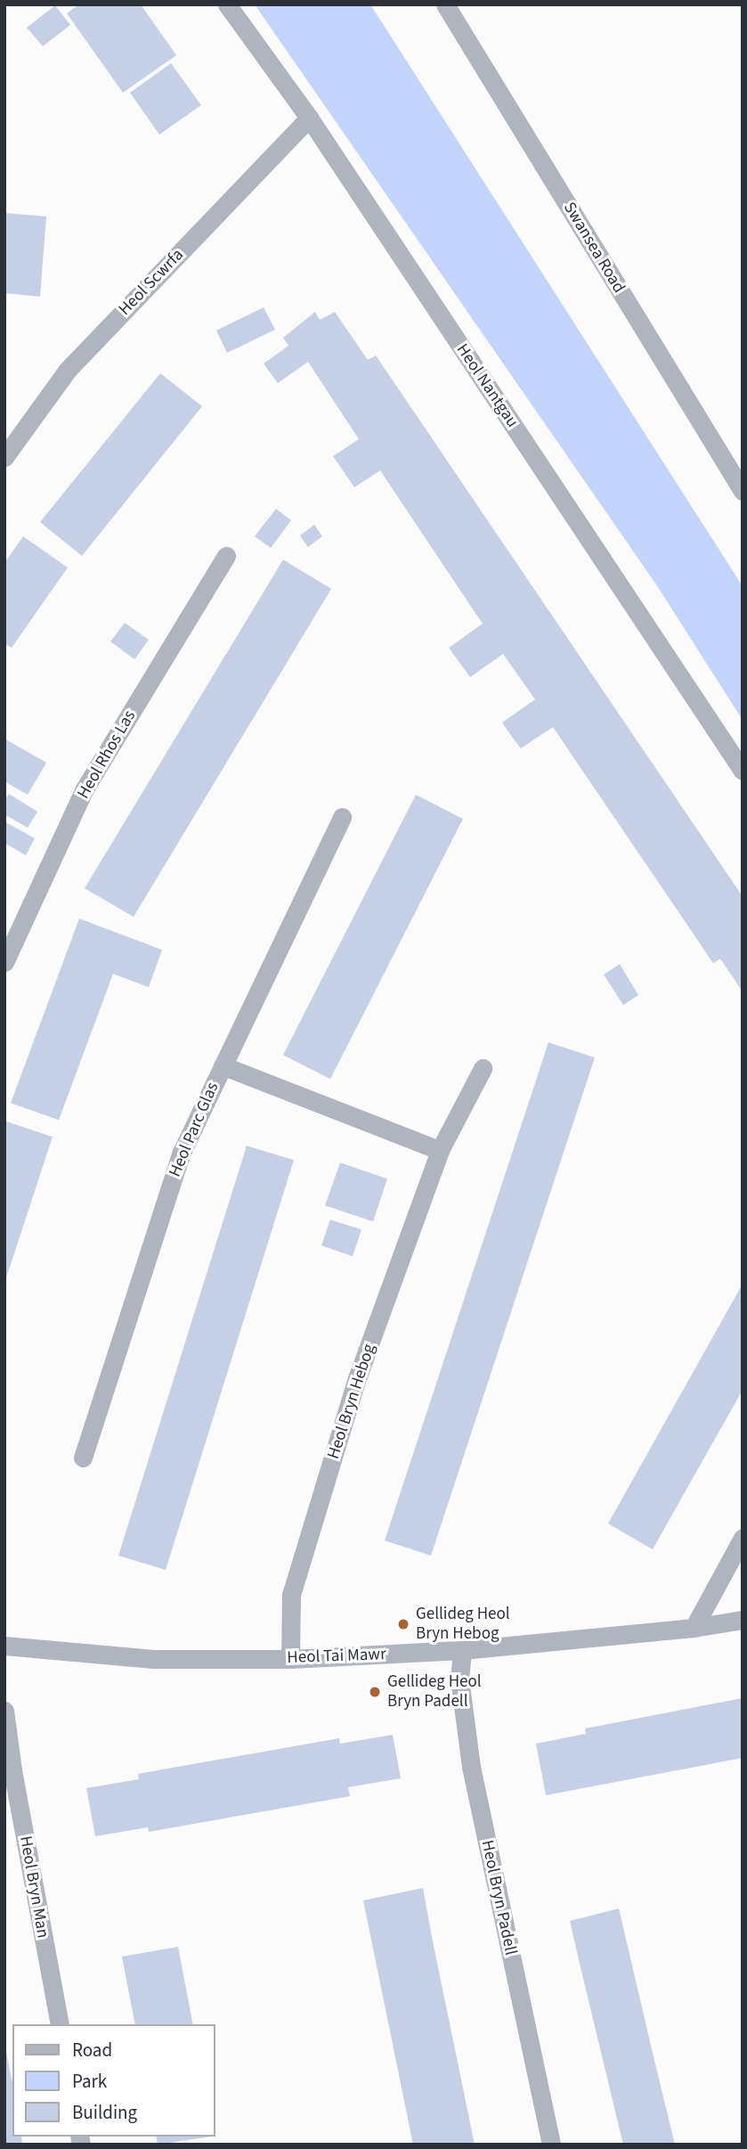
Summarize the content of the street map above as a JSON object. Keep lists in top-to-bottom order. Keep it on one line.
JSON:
{"streets":{"street":["Swansea Road","Heol Scwrfa","Heol Nantgau","Heol Rhos Las","Heol Parc Glas","Heol Bryn Hebog","Heol Tai Mawr","Heol Bryn Man","Heol Bryn Padell"]},"crossings":[["Heol Scwrfa","Heol Nantgau"],["Heol Bryn Hebog","Heol Tai Mawr"],["Heol Tai Mawr","Heol Bryn Padell"]],"places":["Gellideg Heol Bryn Hebog","Gellideg Heol Bryn Padell"],"legend":["Road","Park","Building"]}
